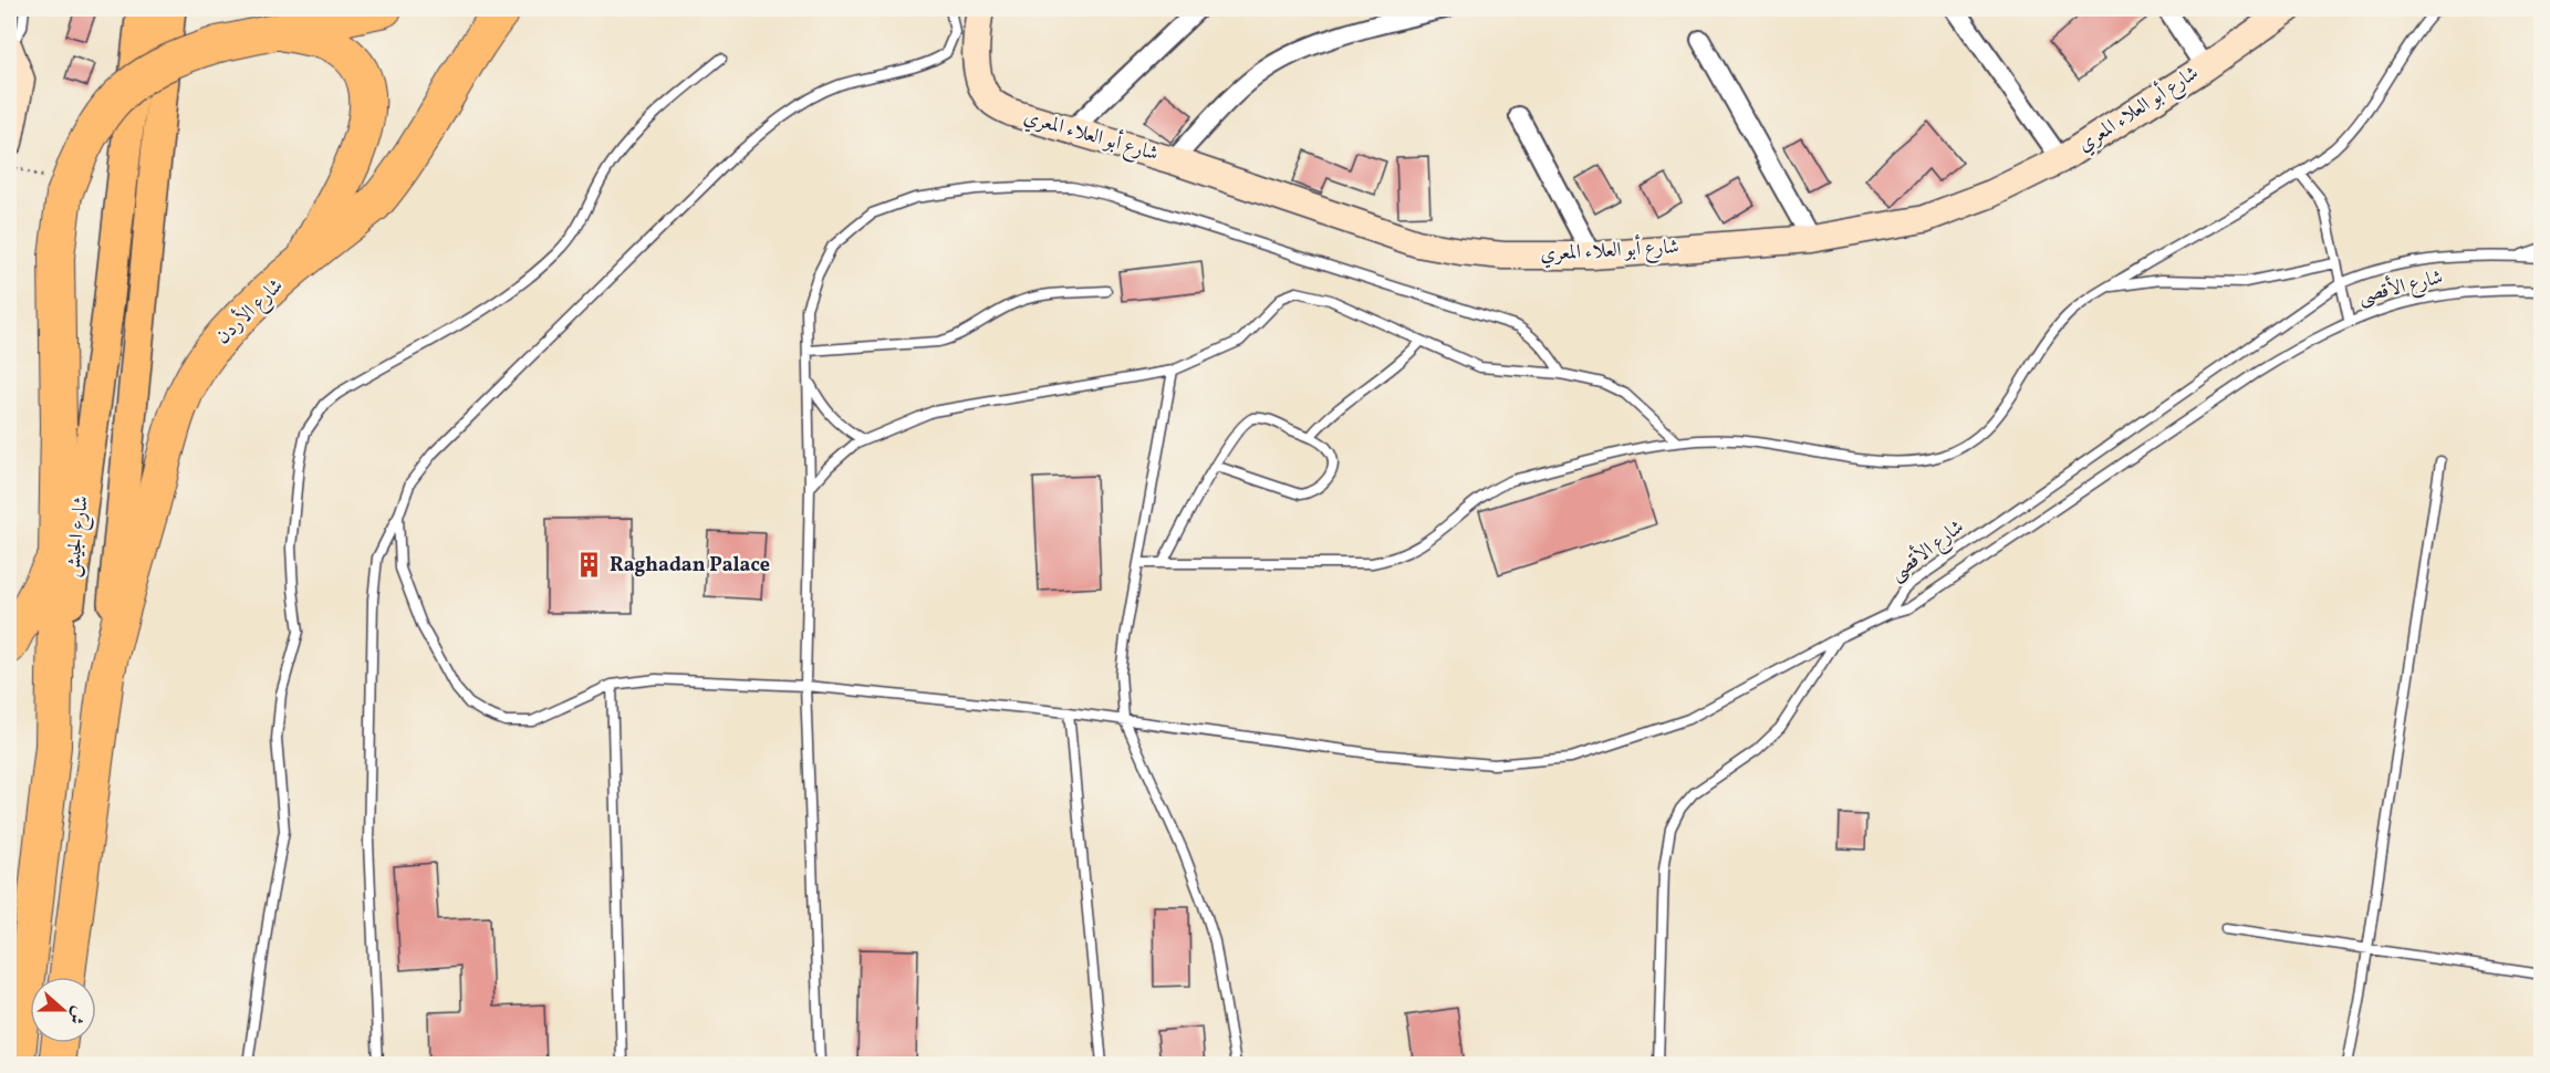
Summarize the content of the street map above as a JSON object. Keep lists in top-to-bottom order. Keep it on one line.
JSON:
{"streets":{"highway":["شارع الأردن","شارع الجيش"],"street":["شارع أبو العلاء المعري"],"lane":["شارع الأقصى"]},"crossings":[["شارع الأردن","شارع الجيش"]],"places":{"building":["Raghadan Palace"]},"north":"right"}
